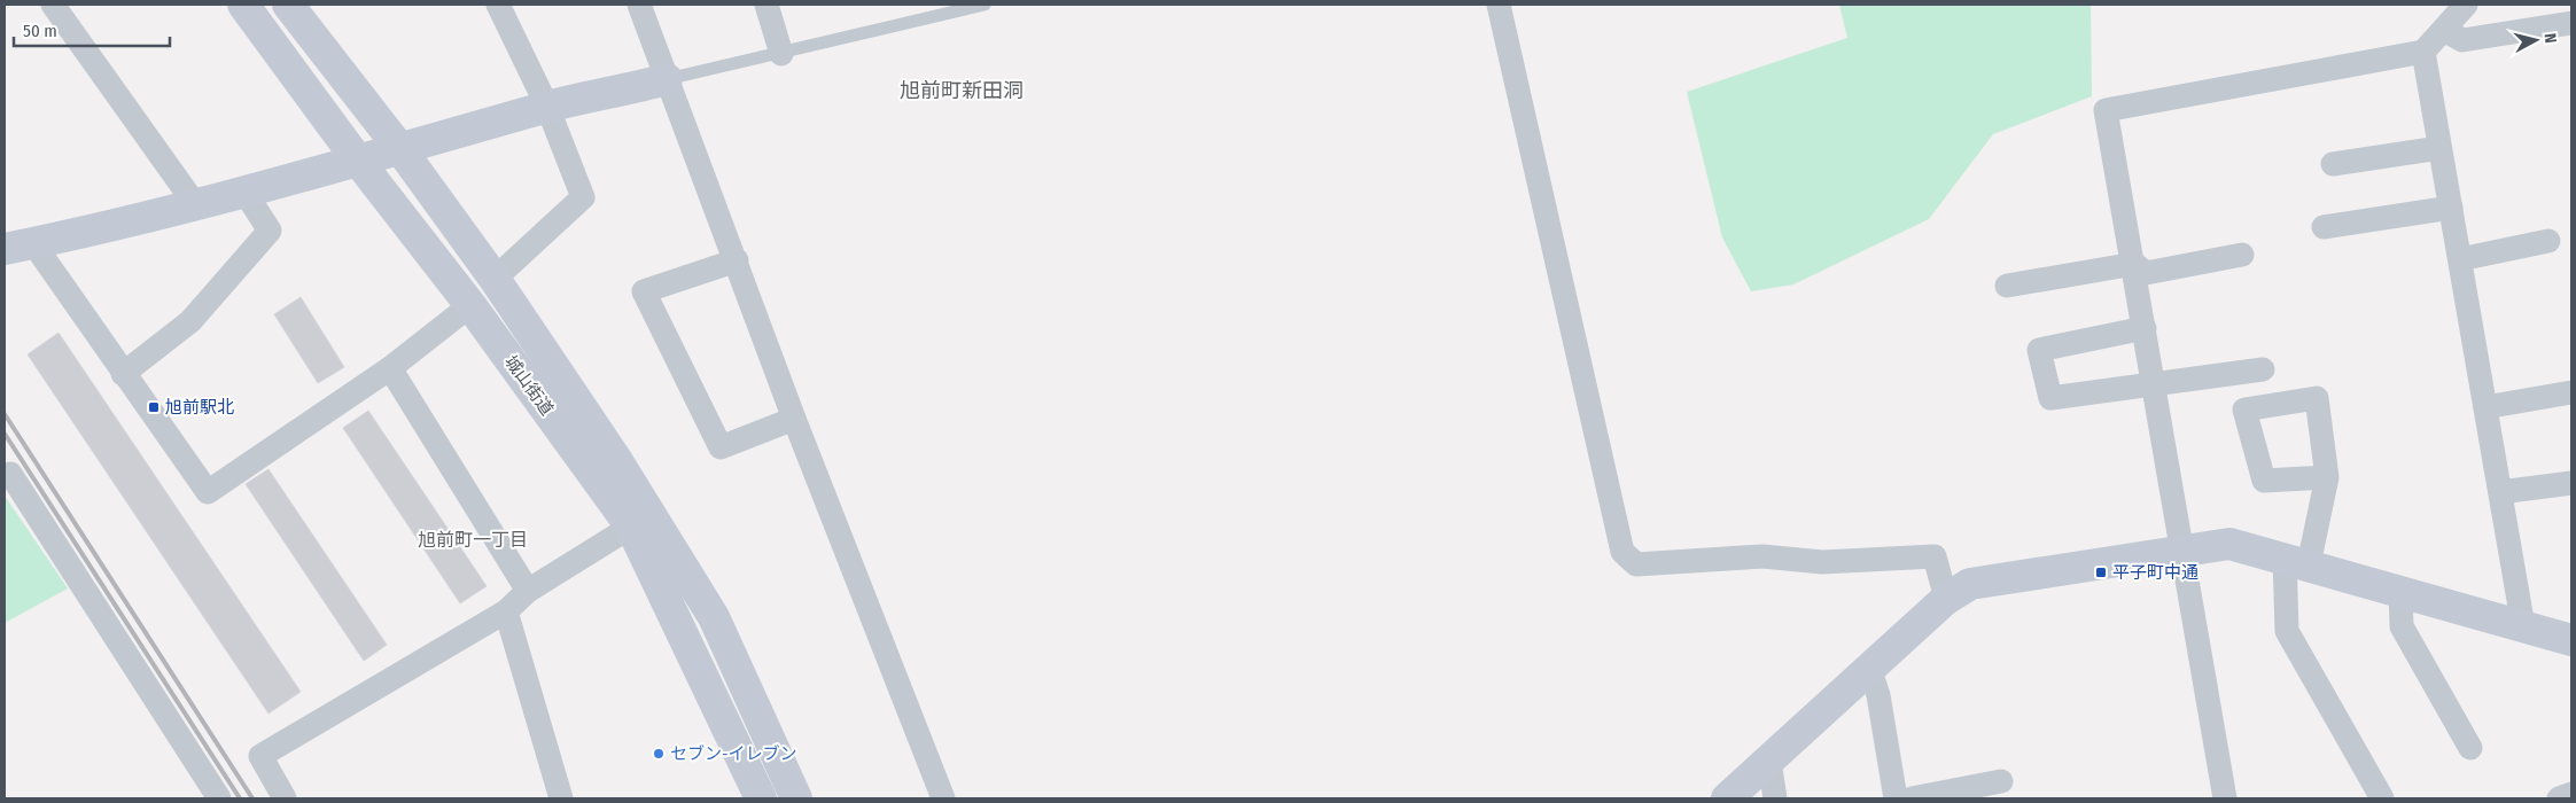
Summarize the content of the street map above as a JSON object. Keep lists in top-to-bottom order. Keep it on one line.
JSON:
{"streets":{"street":["城山街道"]},"districts":["旭前町新田洞","旭前町一丁目"],"places":{"transit":["旭前駅北","平子町中通"],"other":["セブン-イレブン"]},"scale_bar":"50 m","north":"right"}
